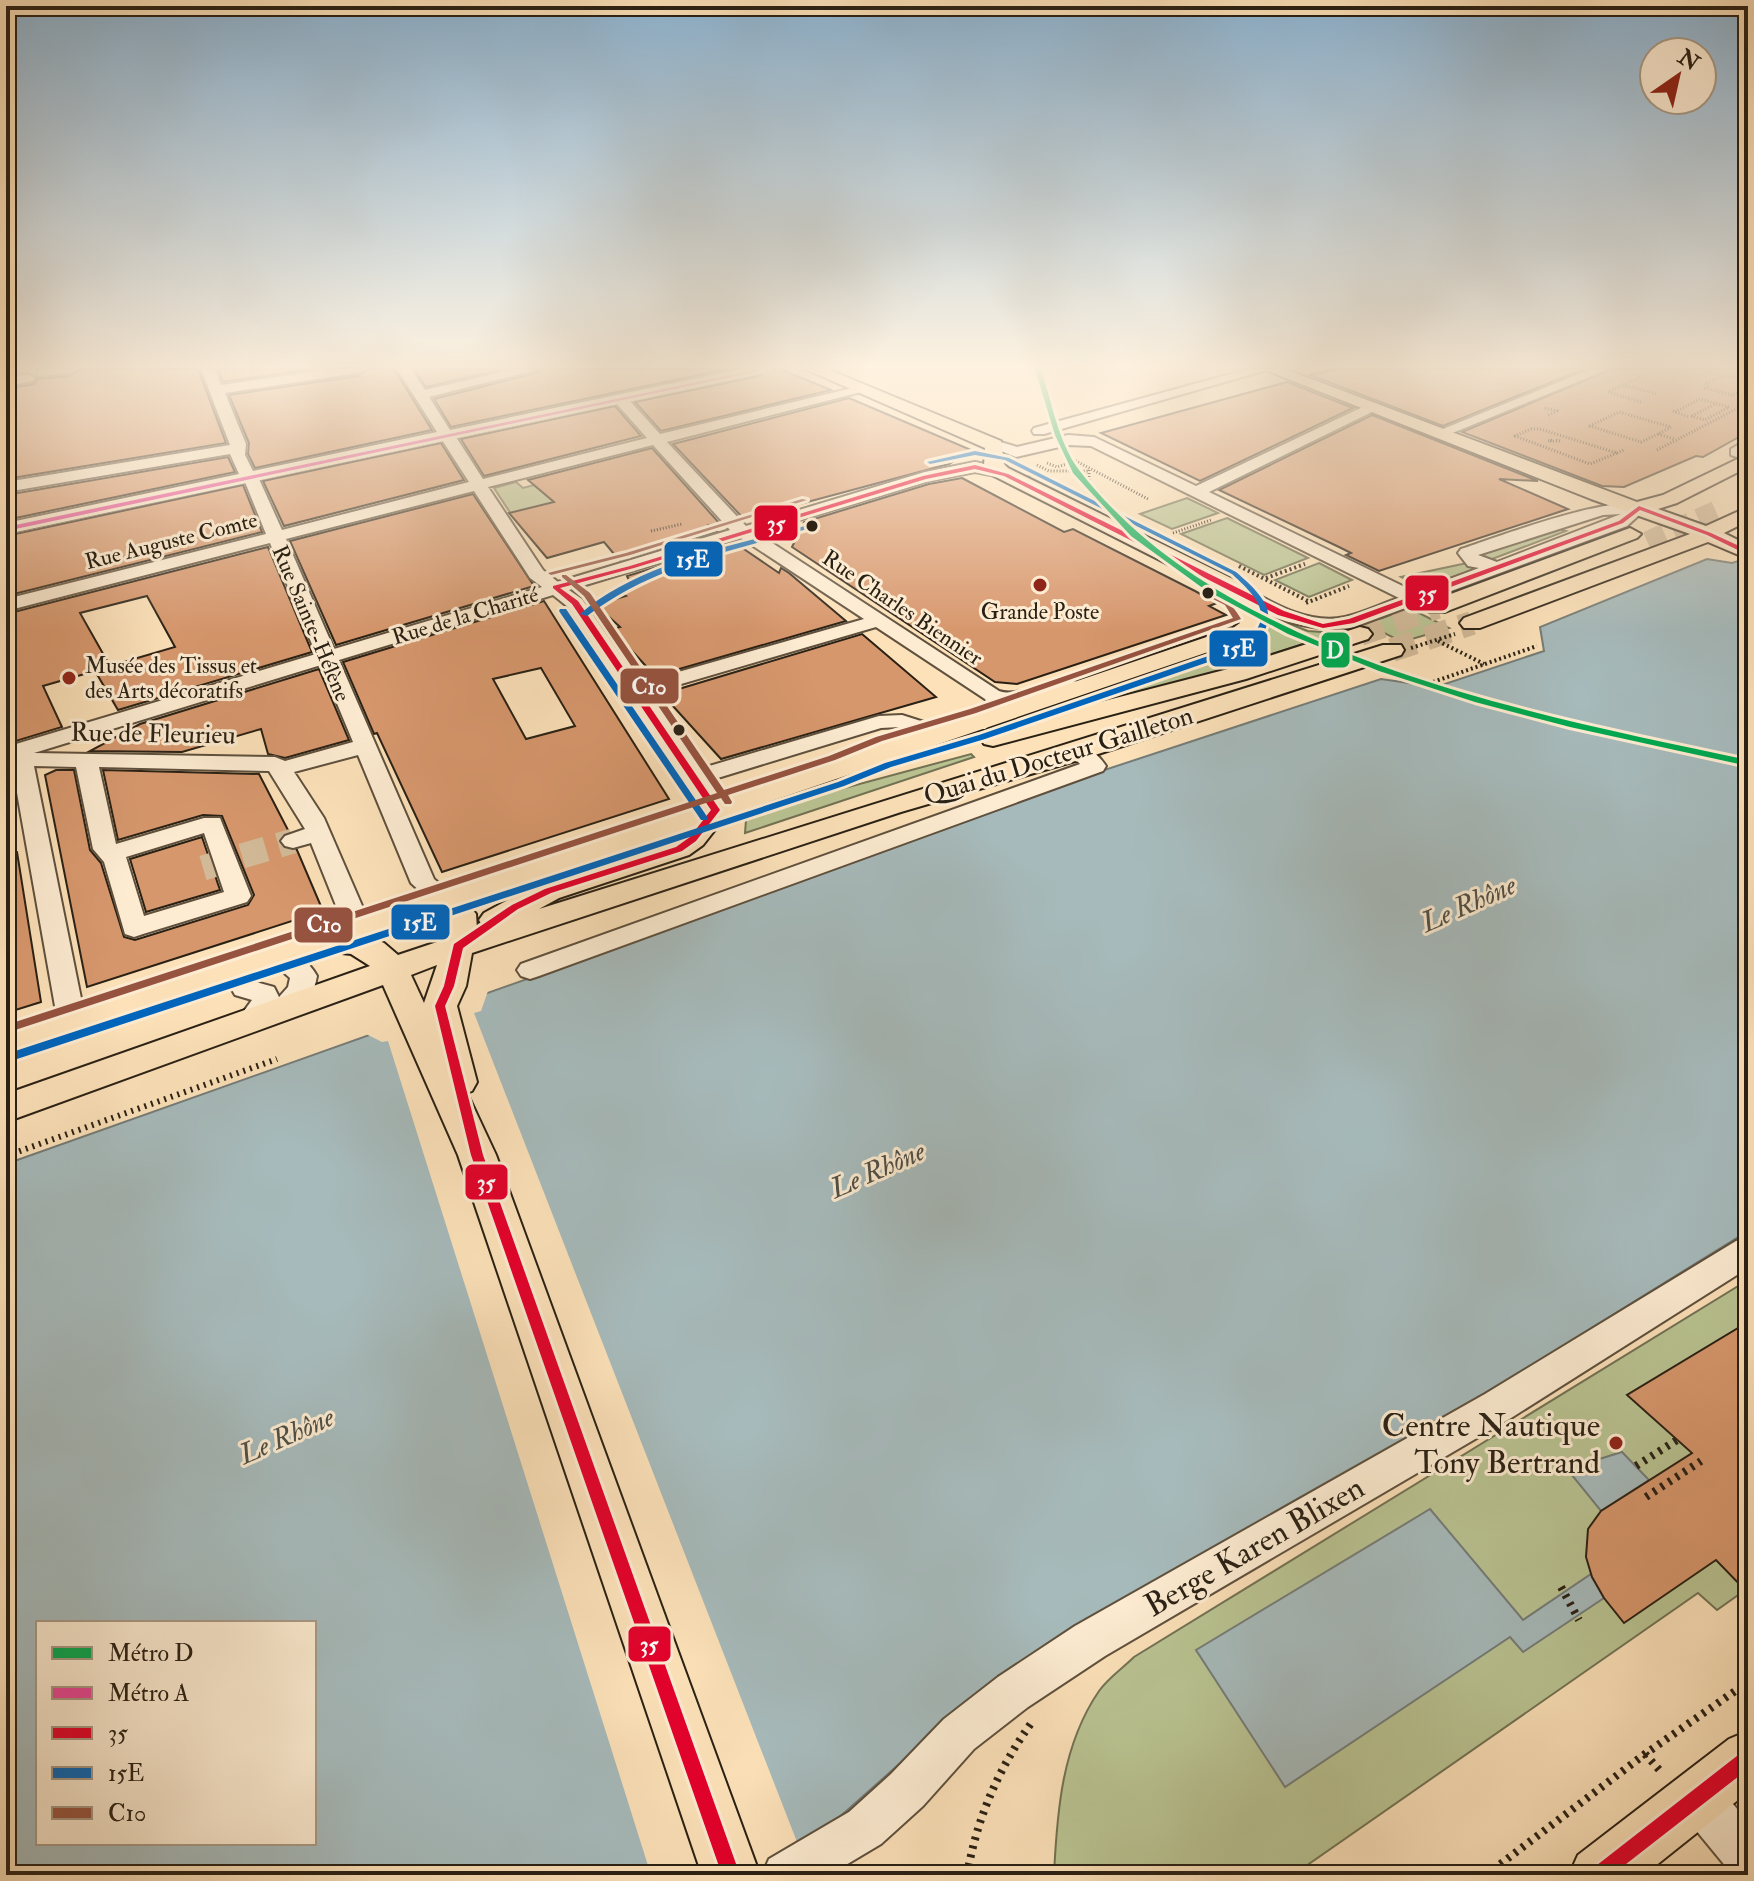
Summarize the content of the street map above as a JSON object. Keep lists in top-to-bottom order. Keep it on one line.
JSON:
{"streets":{"main road":["Quai du Docteur Gailleton"],"street":["Rue Auguste Comte","Rue Charles Biennier","Rue de la Charité","Rue Sainte-Hélène","Rue de Fleurieu","Berge Karen Blixen"]},"crossings":[["Rue Auguste Comte","Rue Sainte-Hélène"],["Rue Charles Biennier","Rue de la Charité"],["Rue Charles Biennier","Quai du Docteur Gailleton"],["Rue de la Charité","Rue Sainte-Hélène"],["Rue de la Charité","Rue de Fleurieu"],["Rue Sainte-Hélène","Quai du Docteur Gailleton"]],"water":["Le Rhône"],"places":["Grande Poste","Musée des Tissus et des Arts décoratifs","Centre Nautique Tony Bertrand"],"lines":["metro line D","metro line A","transit line 15E","transit line 35","transit line C10"],"legend":["Métro D","Métro A","35","15E","C10"],"north":"top right"}
